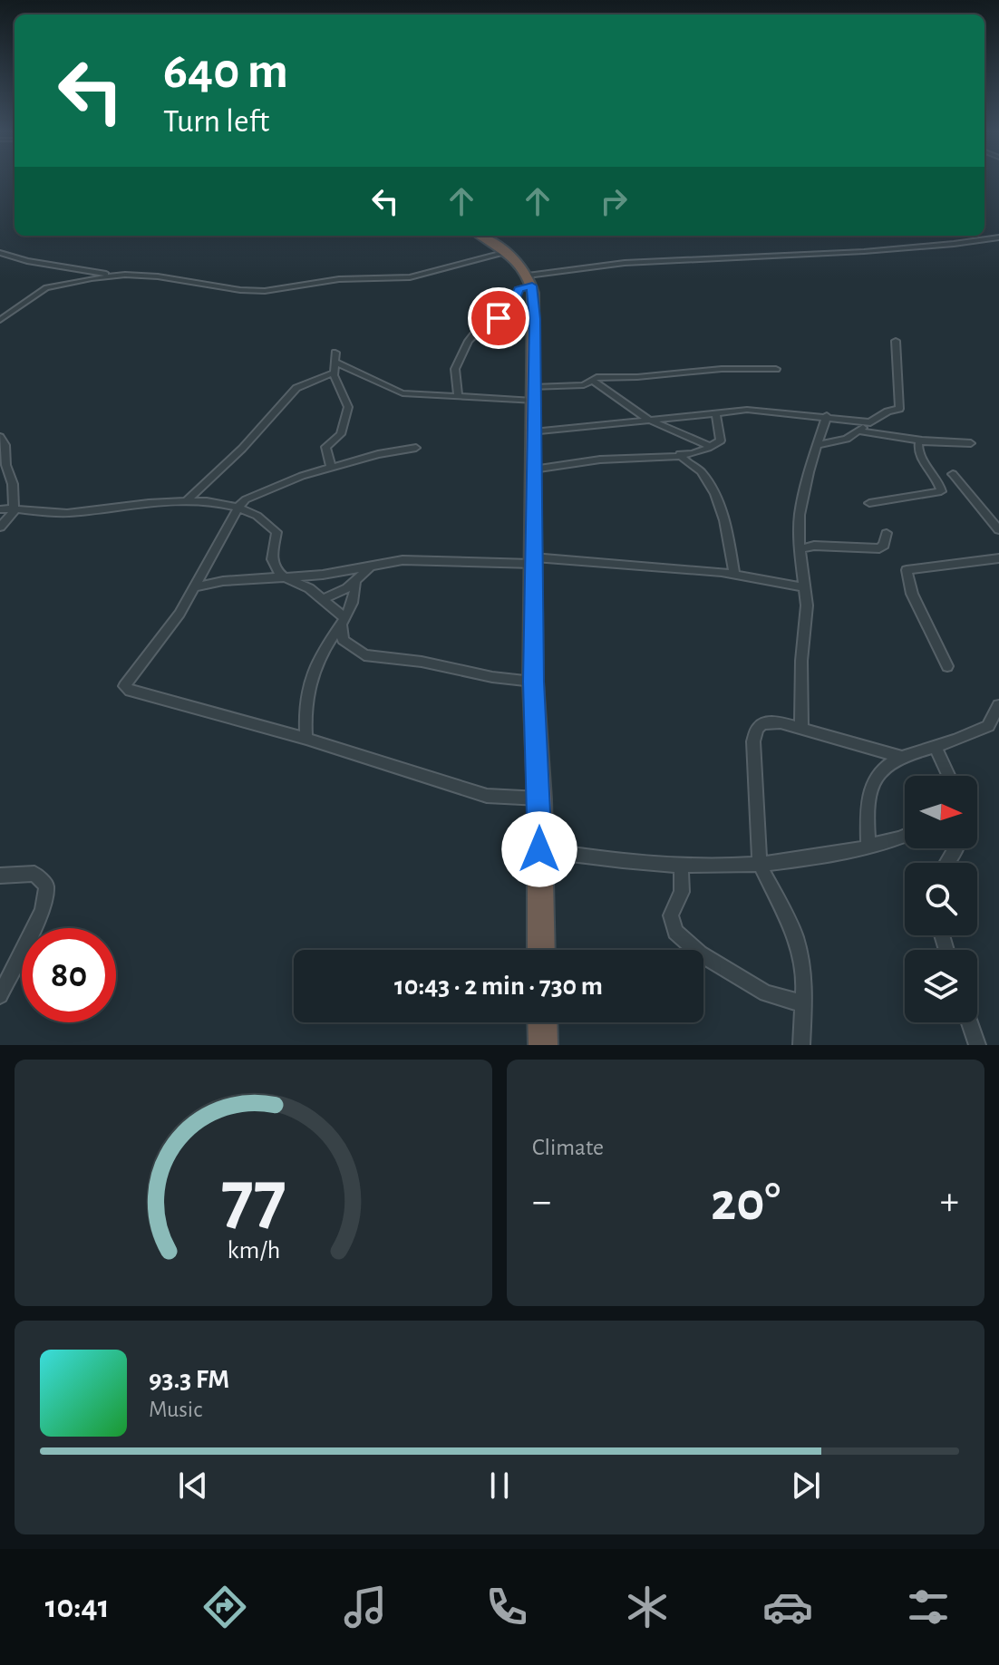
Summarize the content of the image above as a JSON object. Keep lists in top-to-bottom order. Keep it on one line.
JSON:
{"north":"right","page":{"turn":["640 m","Turn left"],"limit":"80","trip":"10:43 · 2 min · 730 m","tile":"Climate","heat":["−","20°","+"],"song":["93.3 FM","Music"],"tabs":"10:41","gauge":["77","km/h"]}}
